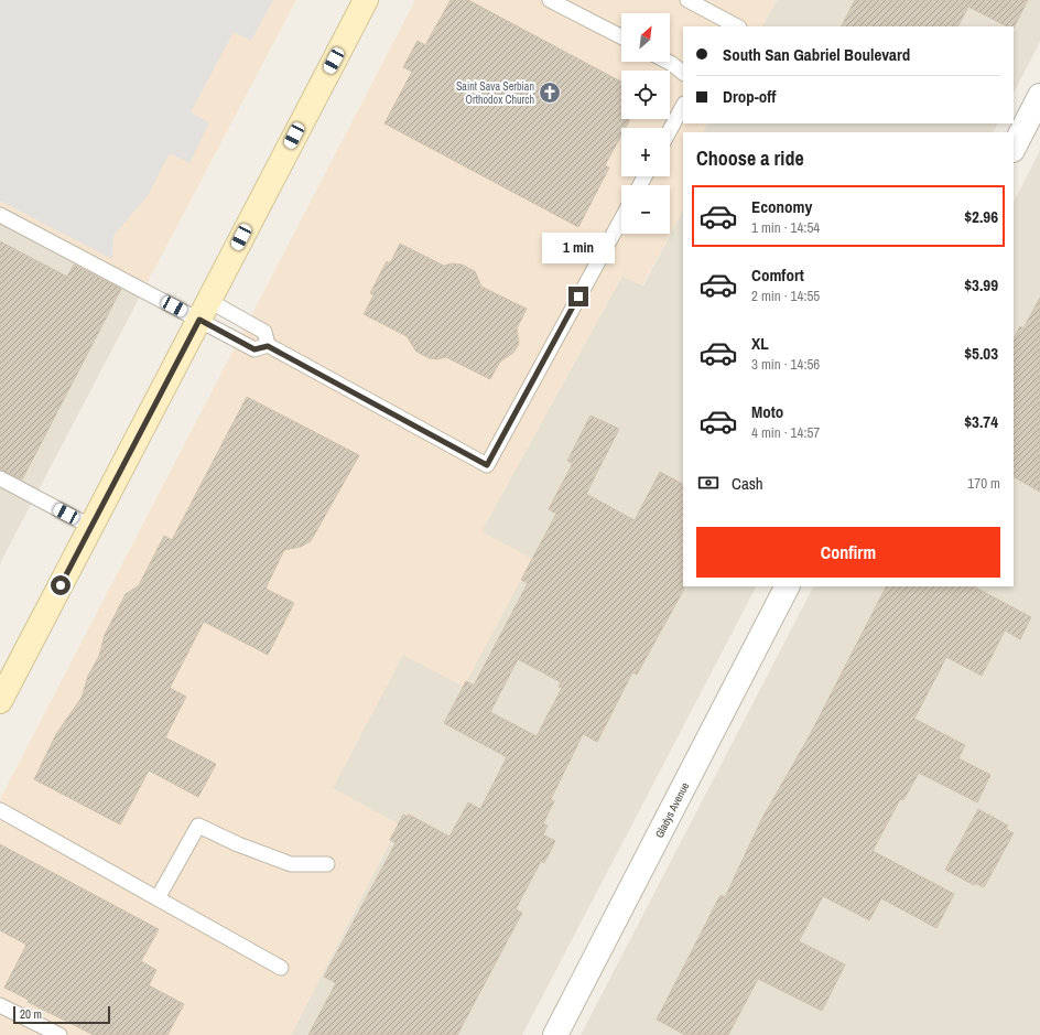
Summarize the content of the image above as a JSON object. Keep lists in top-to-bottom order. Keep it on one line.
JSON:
{"streets":{"street":["Gladys Avenue"]},"places":{"church":["Saint Sava Serbian Orthodox Church"]},"scale_bar":"20 m","north":"top right","page":{"map_buttons":["+","−"],"banner":["South San Gabriel Boulevard","Drop-off"],"heading":"Choose a ride","list":[{"name":"Economy","note":"1 min · 14:54","value":"$2.96"},{"name":"Comfort","note":"2 min · 14:55","value":"$3.99"},{"name":"XL","note":"3 min · 14:56","value":"$5.03"},{"name":"Moto","note":"4 min · 14:57","value":"$3.74"}],"bubble":"1 min","pay":["Cash","170 m"],"buttons":"Confirm","scale":"20 m"}}
